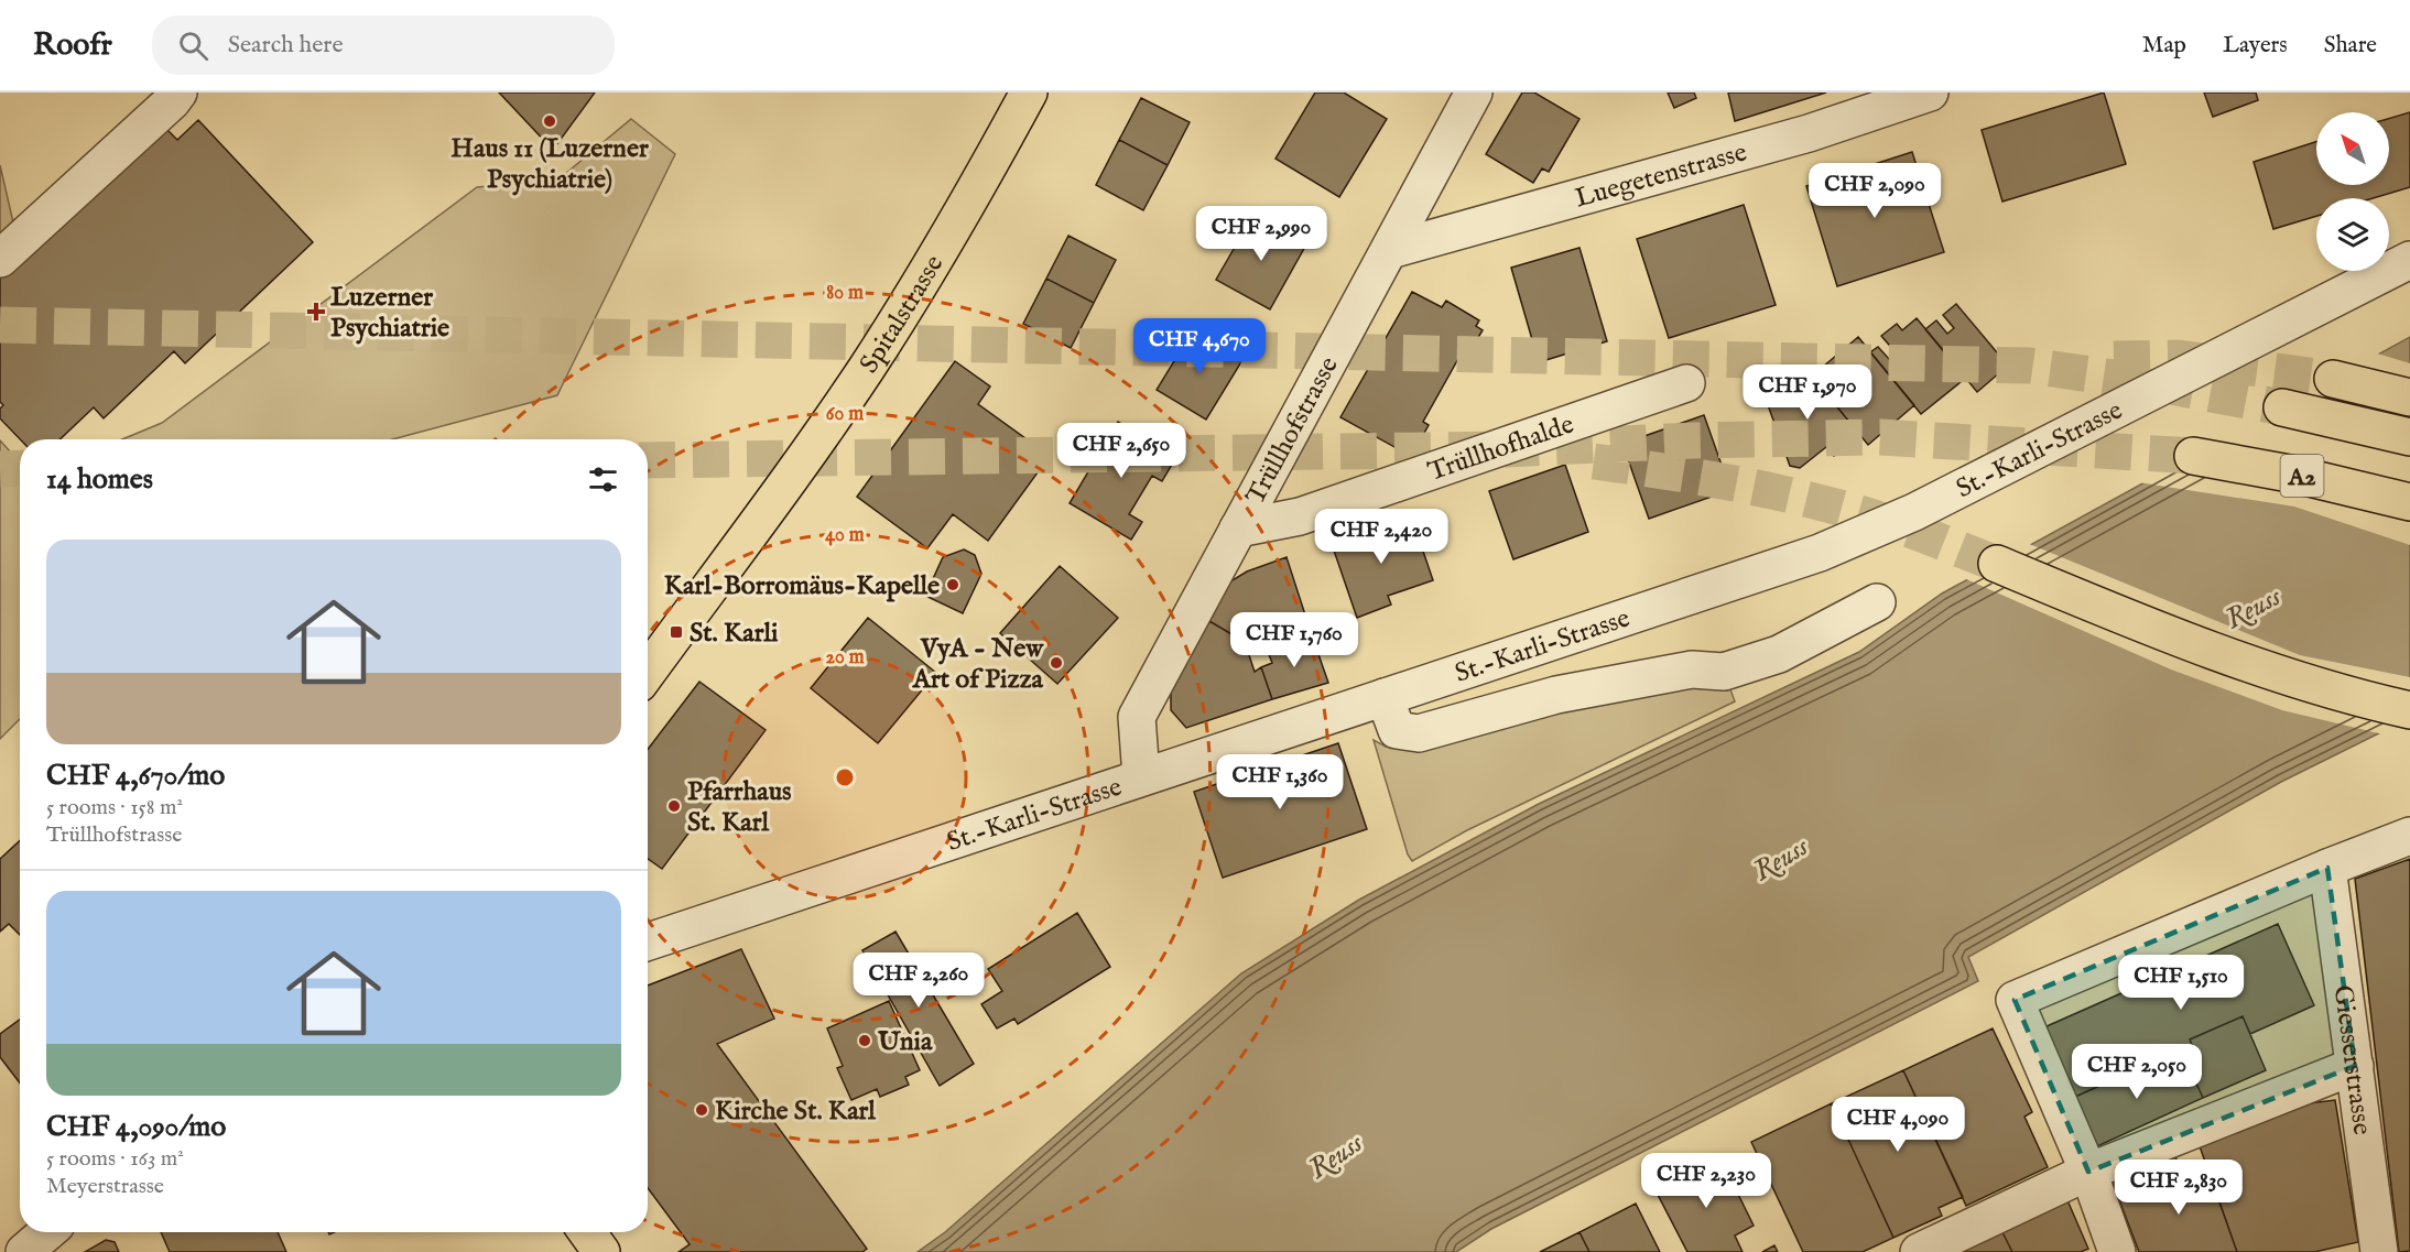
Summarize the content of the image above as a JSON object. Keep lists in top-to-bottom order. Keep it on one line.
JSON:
{"streets":{"main road":["Spitalstrasse","A2"],"street":["Luegetenstrasse","Trüllhofstrasse","Trüllhofhalde","St.-Karli-Strasse","Giesserstrasse"]},"crossings":[["Luegetenstrasse","Trüllhofstrasse"],["Trüllhofstrasse","Trüllhofhalde"],["Trüllhofstrasse","St.-Karli-Strasse"]],"water":["Reuss"],"places":{"other":["Haus 11 (Luzerner Psychiatrie)","Karl-Borromäus-Kapelle","VyA - New Art of Pizza","Pfarrhaus St. Karl","Unia","Kirche St. Karl"],"health":["Luzerner Psychiatrie"],"transit":["St. Karli"]},"north":"top left","page":{"header":"Roofr","search":"Search here","nav":["Map","Layers","Share"],"price":["CHF 2,090","CHF 2,990","CHF 4,670","CHF 1,970","CHF 2,650","CHF 2,420","CHF 1,760","CHF 1,360","CHF 2,260","CHF 1,510","CHF 2,050","CHF 4,090","CHF 2,230","CHF 2,830"],"heading":"14 homes","list":[{"name":"CHF 4,670/mo","note":"5 rooms · 158 m² · Trüllhofstrasse"},{"name":"CHF 4,090/mo","note":"5 rooms · 163 m² · Meyerstrasse"}]},"rings":["80 m","60 m","40 m","20 m"]}
